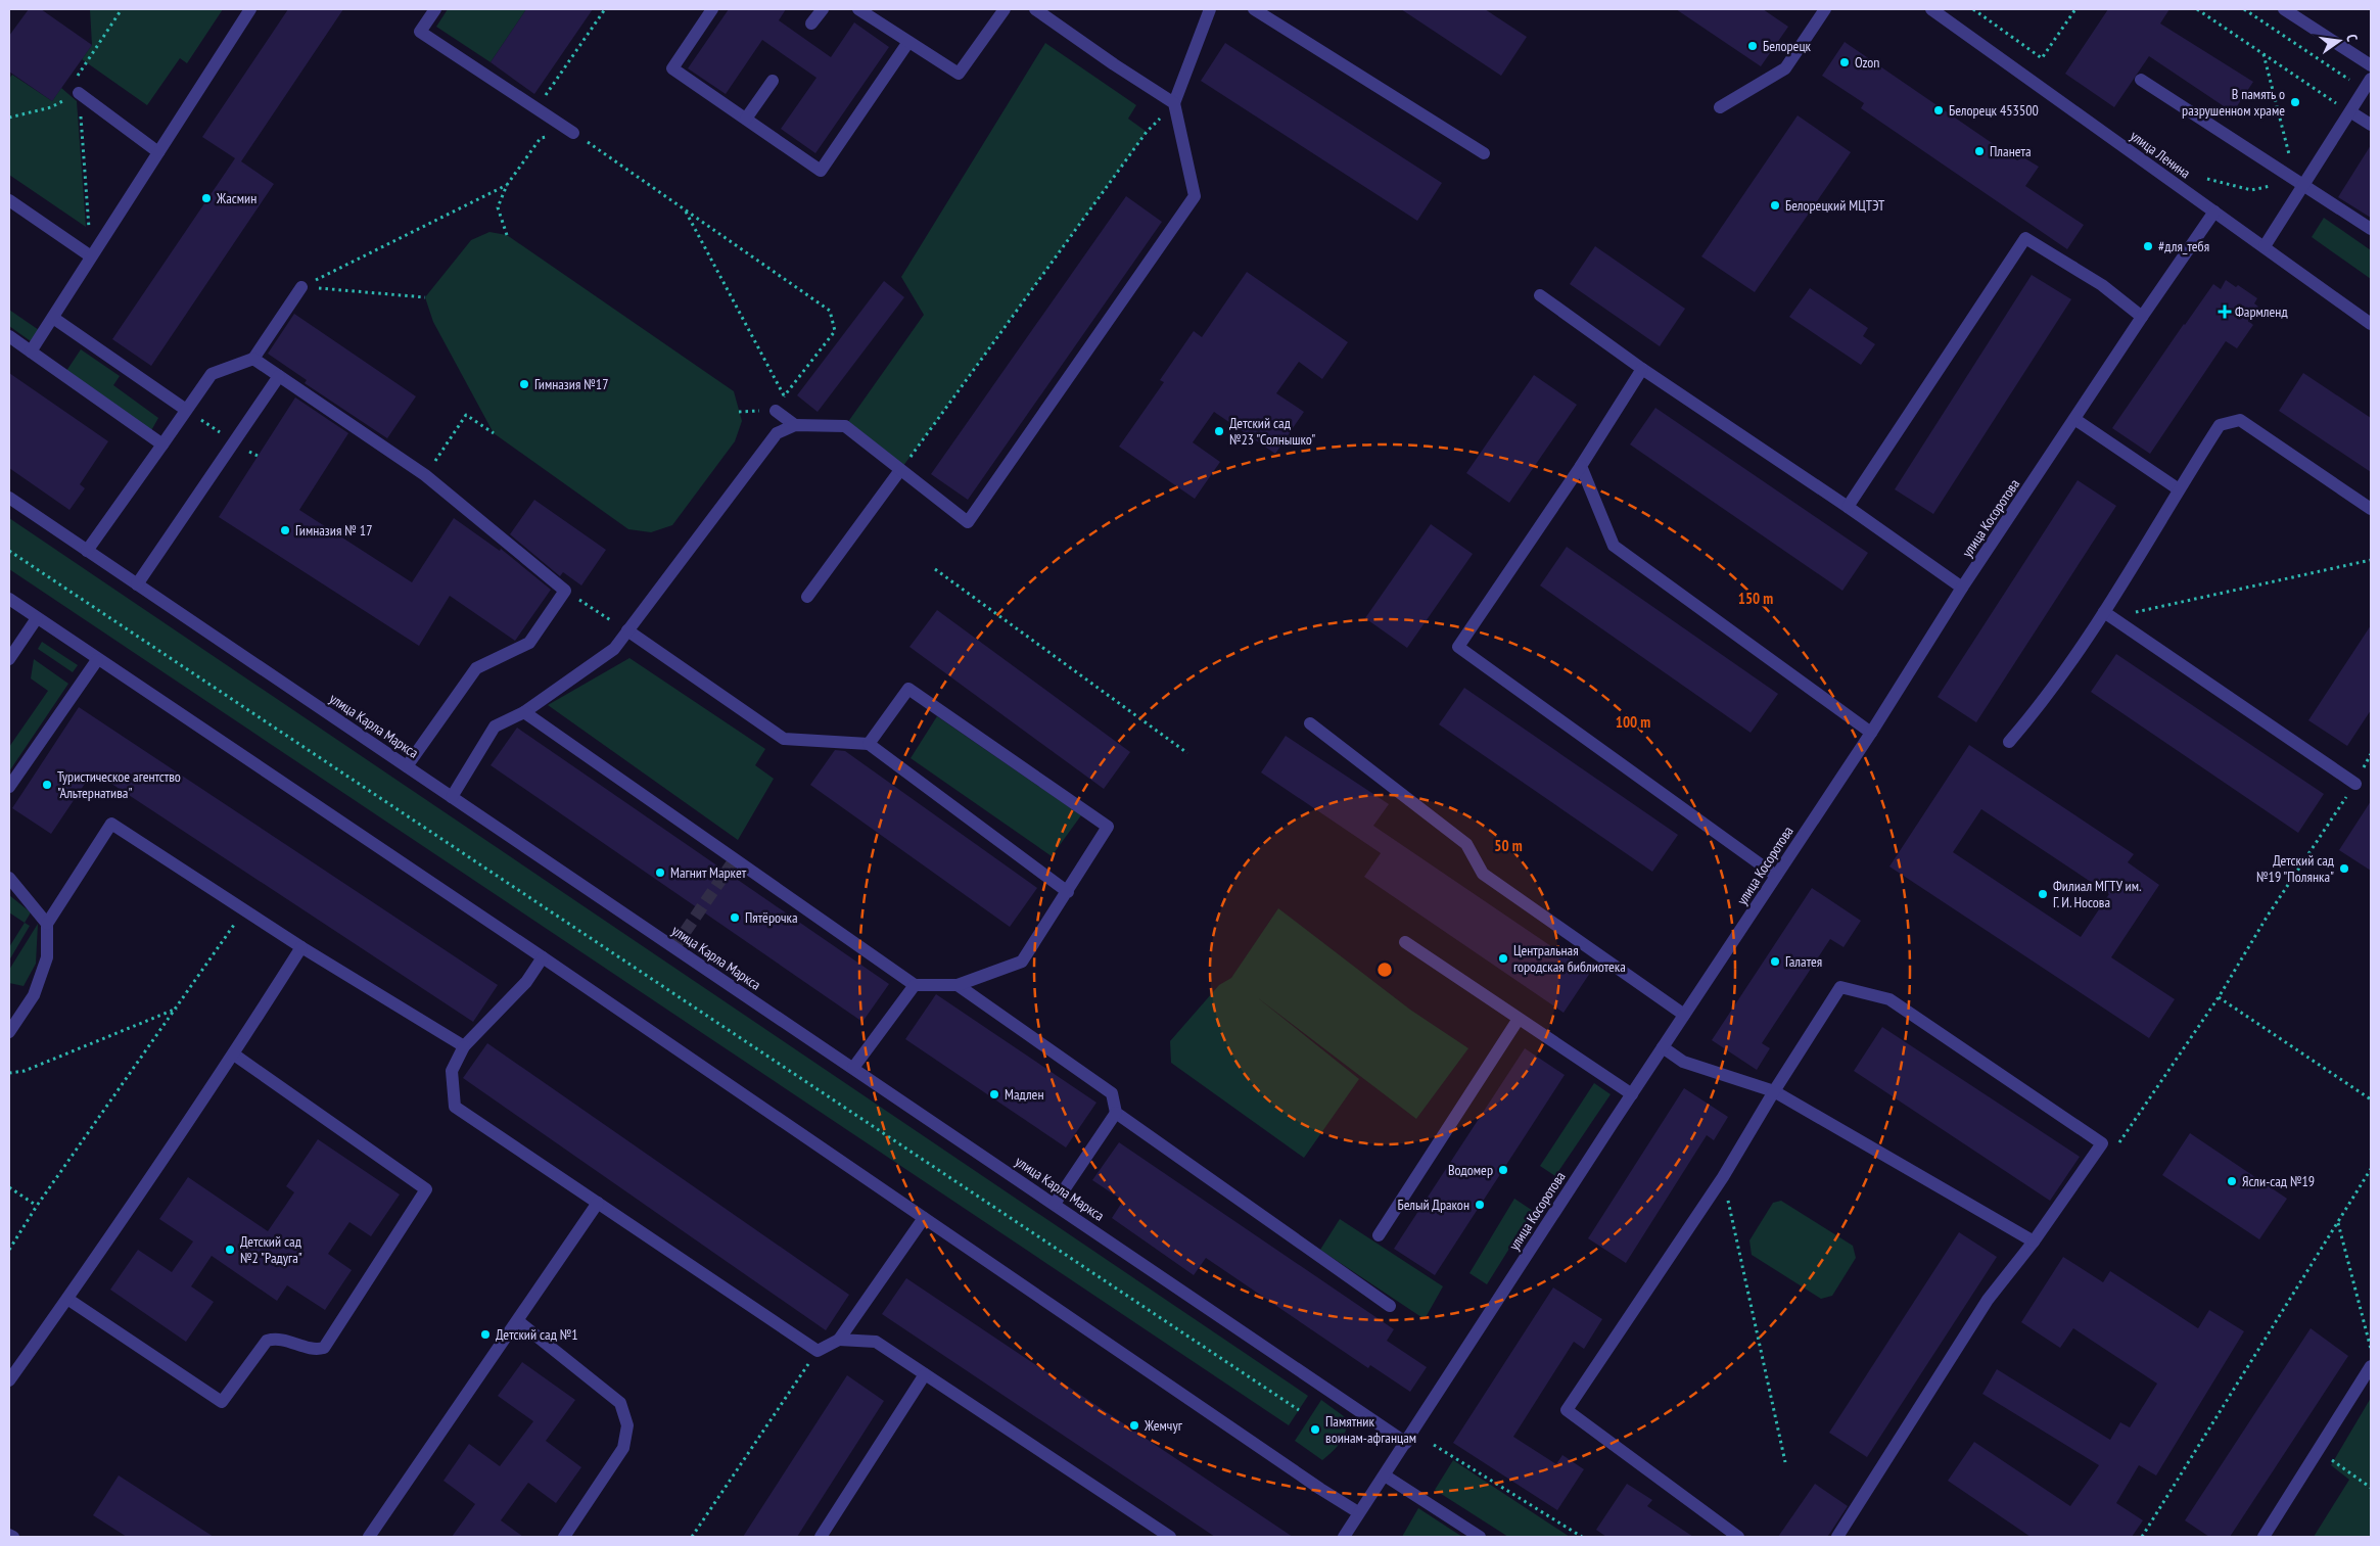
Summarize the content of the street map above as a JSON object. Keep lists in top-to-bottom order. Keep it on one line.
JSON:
{"streets":{"street":["улица Ленина","улица Косоротова","улица Карла Маркса"]},"crossings":[["улица Ленина","улица Косоротова"],["улица Косоротова","улица Карла Маркса"]],"places":{"other":["Белорецк","Ozon","В память о разрушенном храме","Белорецк 453500","Планета","Жасмин","Белорецкий МЦТЭТ","#для_тебя","Гимназия №17","Детский сад №23 \"Солнышко\"","Гимназия № 17","Туристическое агентство \"Альтернатива\"","Детский сад №19 \"Полянка\"","Магнит Маркет","Филиал МГТУ им. Г. И. Носова","Пятёрочка","Центральная городская библиотека","Галатея","Мадлен","Водомер","Ясли-сад №19","Белый Дракон","Детский сад №2 \"Радуга\"","Детский сад №1","Жемчуг","Памятник воинам-афганцам"],"health":["Фармленд"]},"north":"right","rings":["150 m","100 m","50 m"]}
